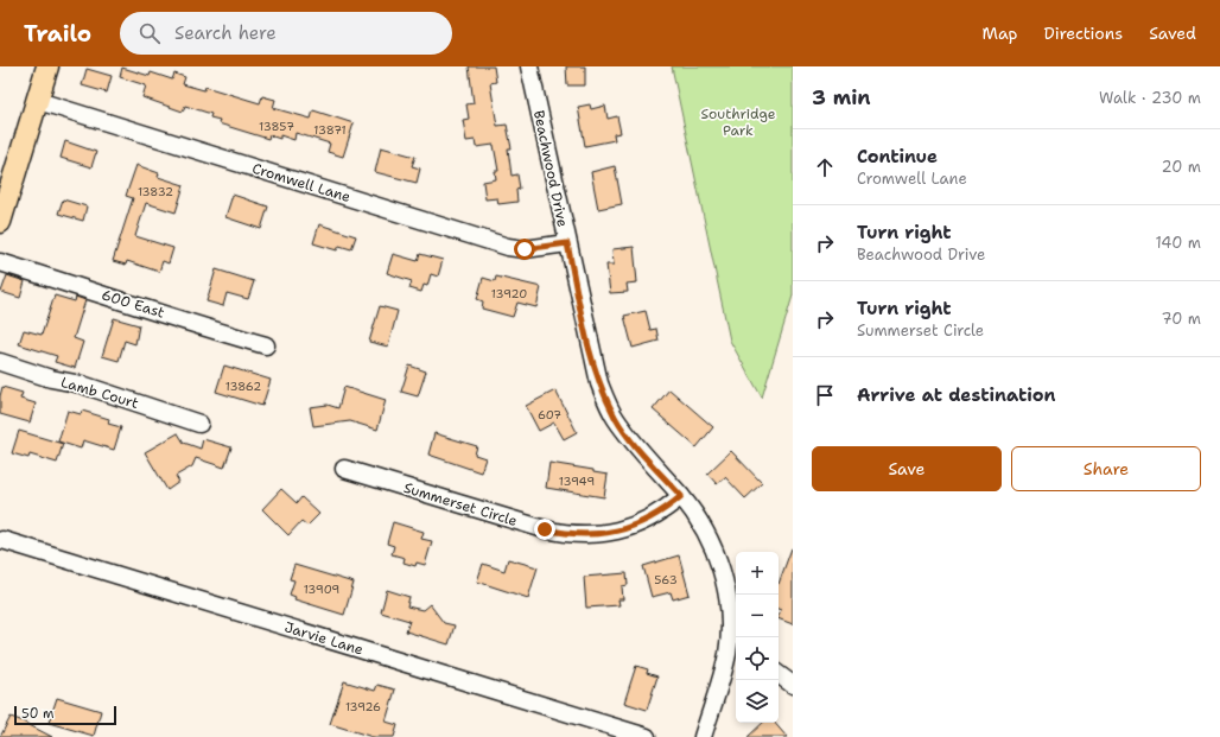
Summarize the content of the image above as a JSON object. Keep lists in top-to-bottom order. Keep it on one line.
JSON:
{"streets":{"street":["Beachwood Drive","Cromwell Lane","600 East","Lamb Court","Summerset Circle","Jarvie Lane"]},"crossings":[["Beachwood Drive","Cromwell Lane"],["Beachwood Drive","Summerset Circle"]],"parks":["Southridge Park"],"house_numbers":["13857","13871","13832","13920","13862","607","13949","563","13909","13926"],"scale_bar":"50 m","page":{"header":"Trailo","search":"Search here","nav":["Map","Directions","Saved"],"heading":["3 min","Walk · 230 m"],"list":[["Continue","Cromwell Lane","20 m"],["Turn right","Beachwood Drive","140 m"],["Turn right","Summerset Circle","70 m"],"Arrive at destination"],"buttons":["Save","Share"],"map_buttons":["+","−"],"scale":"50 m"}}
